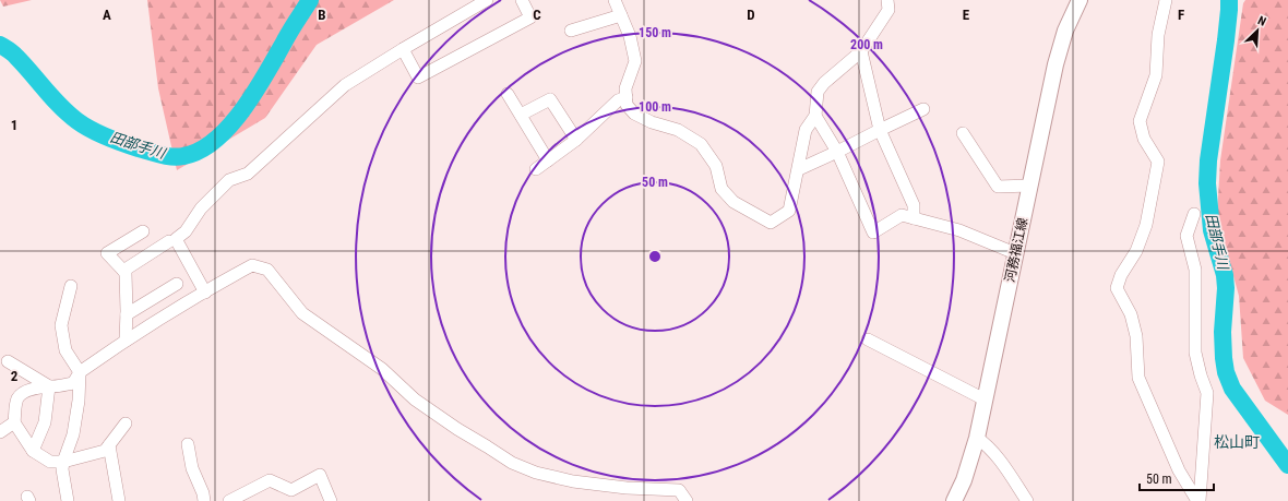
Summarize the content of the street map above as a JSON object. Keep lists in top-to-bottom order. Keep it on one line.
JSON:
{"streets":{"main road":["河務福江線"]},"districts":["松山町"],"water":["田部手川"],"scale_bar":"50 m","north":"top right","grid":{"columns":["A","B","C","D","E","F"],"rows":["1","2"]},"rings":["150 m","200 m","100 m","50 m"]}
